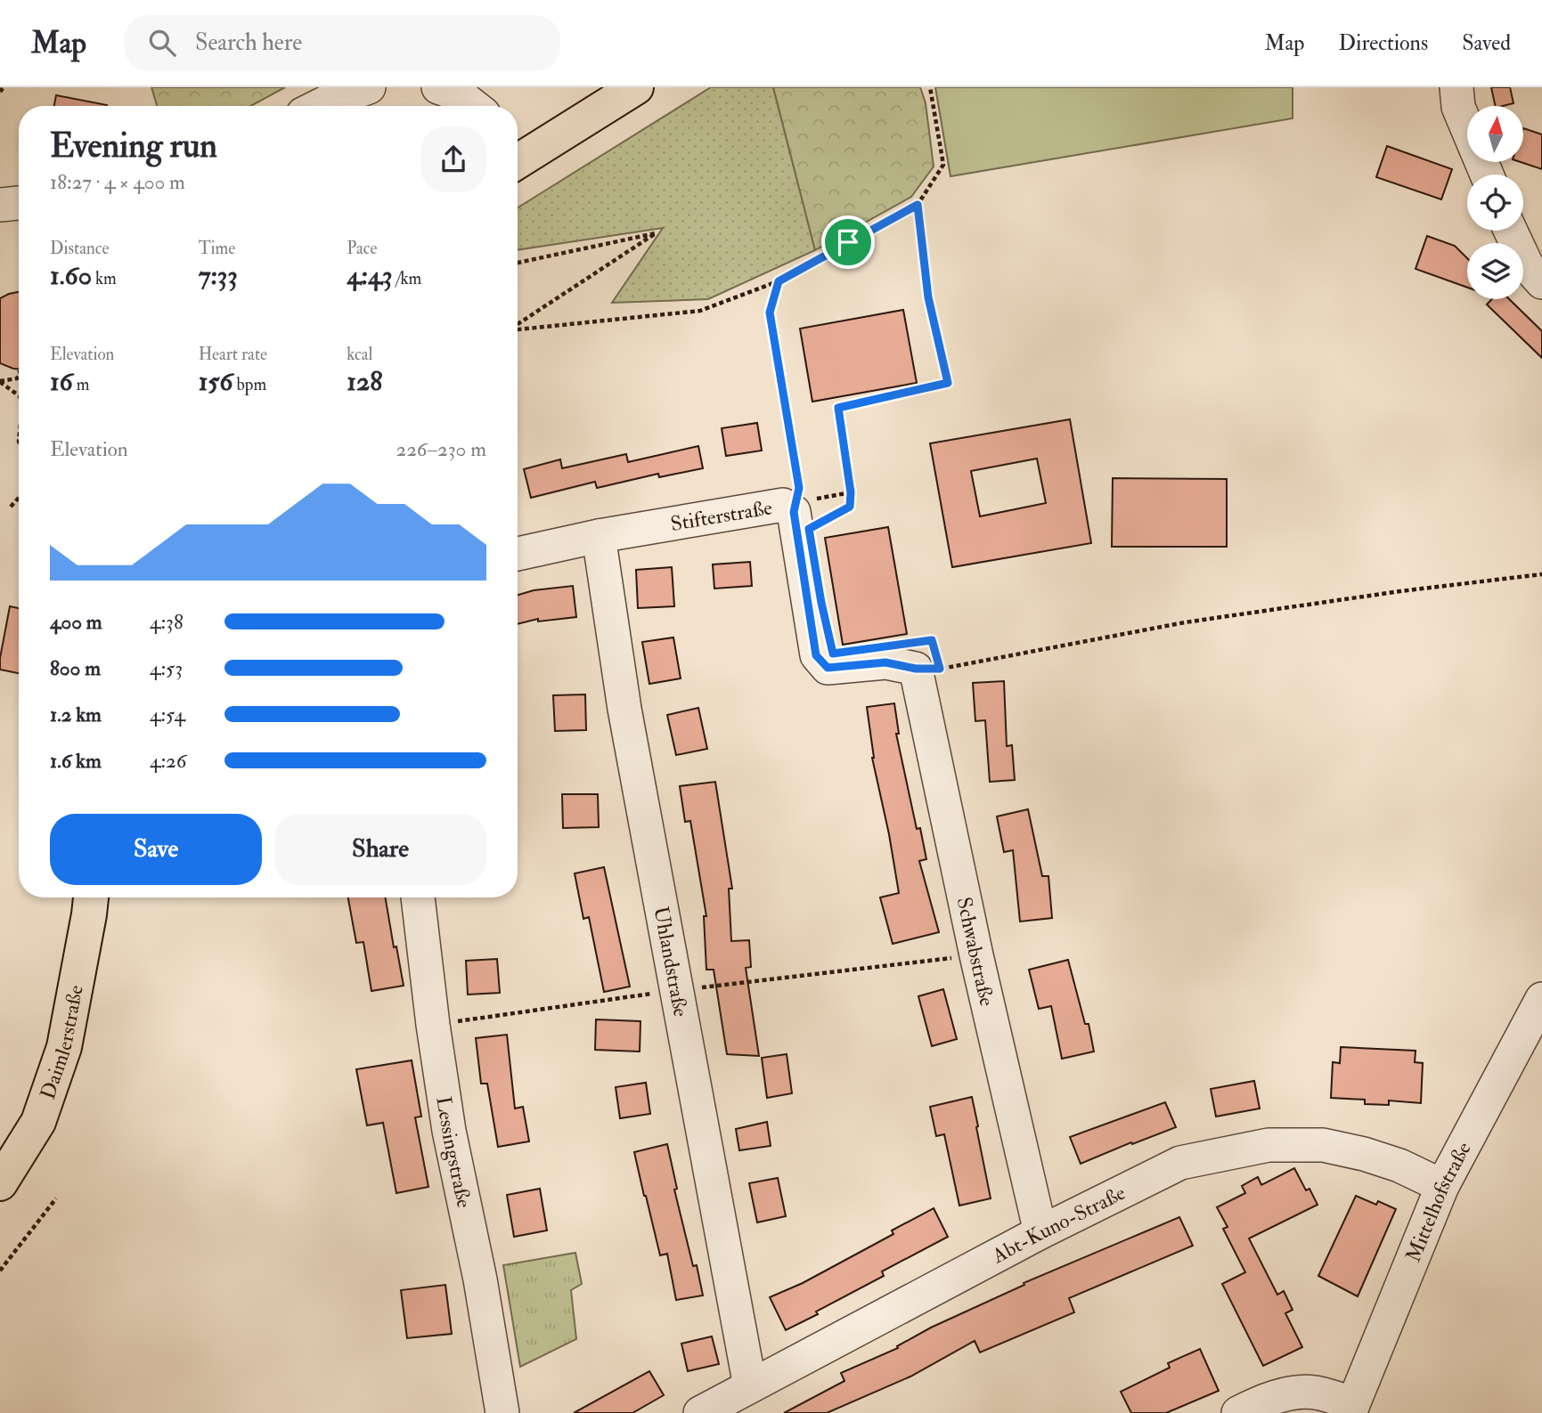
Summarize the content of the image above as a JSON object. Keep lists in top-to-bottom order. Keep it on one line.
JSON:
{"streets":{"main road":["Daimlerstraße"],"street":["Stifterstraße","Schwabstraße","Uhlandstraße","Lessingstraße","Mittelhofstraße","Abt-Kuno-Straße"]},"crossings":[["Stifterstraße","Schwabstraße"],["Stifterstraße","Uhlandstraße"],["Schwabstraße","Abt-Kuno-Straße"],["Uhlandstraße","Abt-Kuno-Straße"],["Mittelhofstraße","Abt-Kuno-Straße"]],"north":"top","page":{"header":"Map","search":"Search here","nav":["Map","Directions","Saved"],"heading":["Evening run","18:27 · 4 × 400 m"],"stats":[["Distance","1.60 km"],["Time","7:33"],["Pace","4:43 /km"],["Elevation","16 m"],["Heart rate","156 bpm"],["kcal","128"]],"chart":["Elevation","226–230 m"],"list":[{"name":"400 m","note":"4:38"},{"name":"800 m","note":"4:53"},{"name":"1.2 km","note":"4:54"},{"name":"1.6 km","note":"4:26"}],"buttons":["Save","Share"]}}
